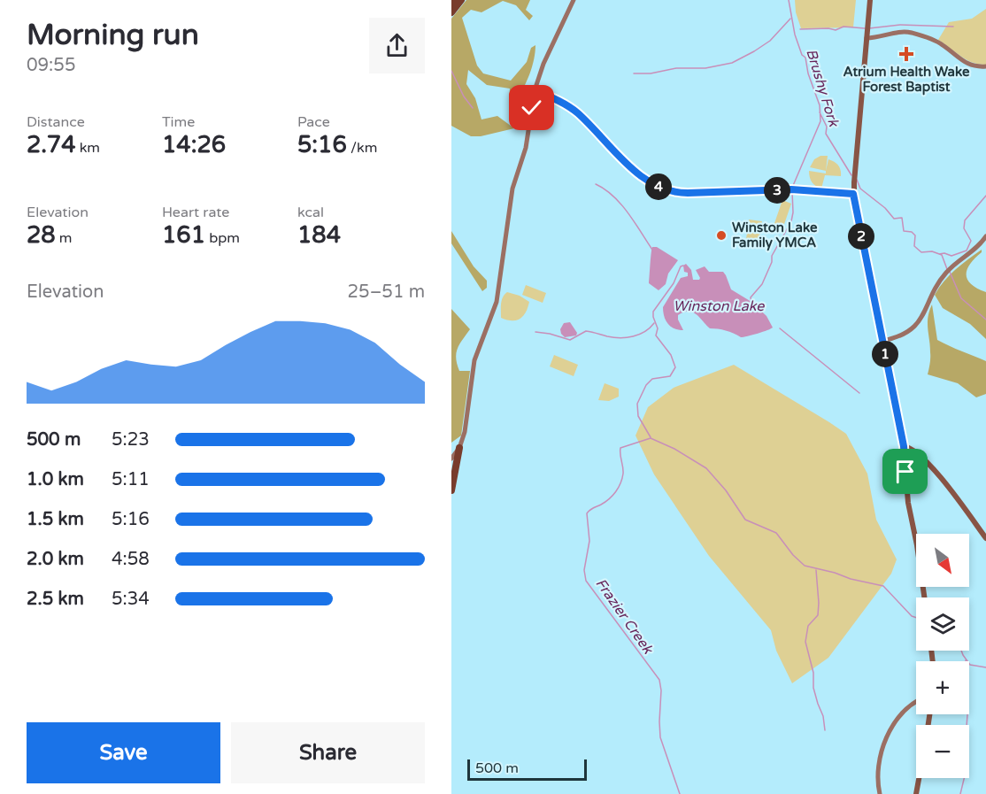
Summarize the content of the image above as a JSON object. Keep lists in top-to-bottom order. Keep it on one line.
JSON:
{"water":["Brushy Fork","Winston Lake","Frazier Creek"],"places":{"health":["Atrium Health Wake Forest Baptist"],"other":["Winston Lake Family YMCA"]},"scale_bar":"500 m","north":"bottom right","page":{"heading":["Morning run","09:55"],"stats":[["Distance","2.74 km"],["Time","14:26"],["Pace","5:16 /km"],["Elevation","28 m"],["Heart rate","161 bpm"],["kcal","184"]],"pins":["4","3","2","1"],"chart":["Elevation","25–51 m"],"list":[{"name":"500 m","note":"5:23"},{"name":"1.0 km","note":"5:11"},{"name":"1.5 km","note":"5:16"},{"name":"2.0 km","note":"4:58"},{"name":"2.5 km","note":"5:34"}],"map_buttons":["+","−"],"buttons":["Save","Share"],"scale":"500 m"}}
